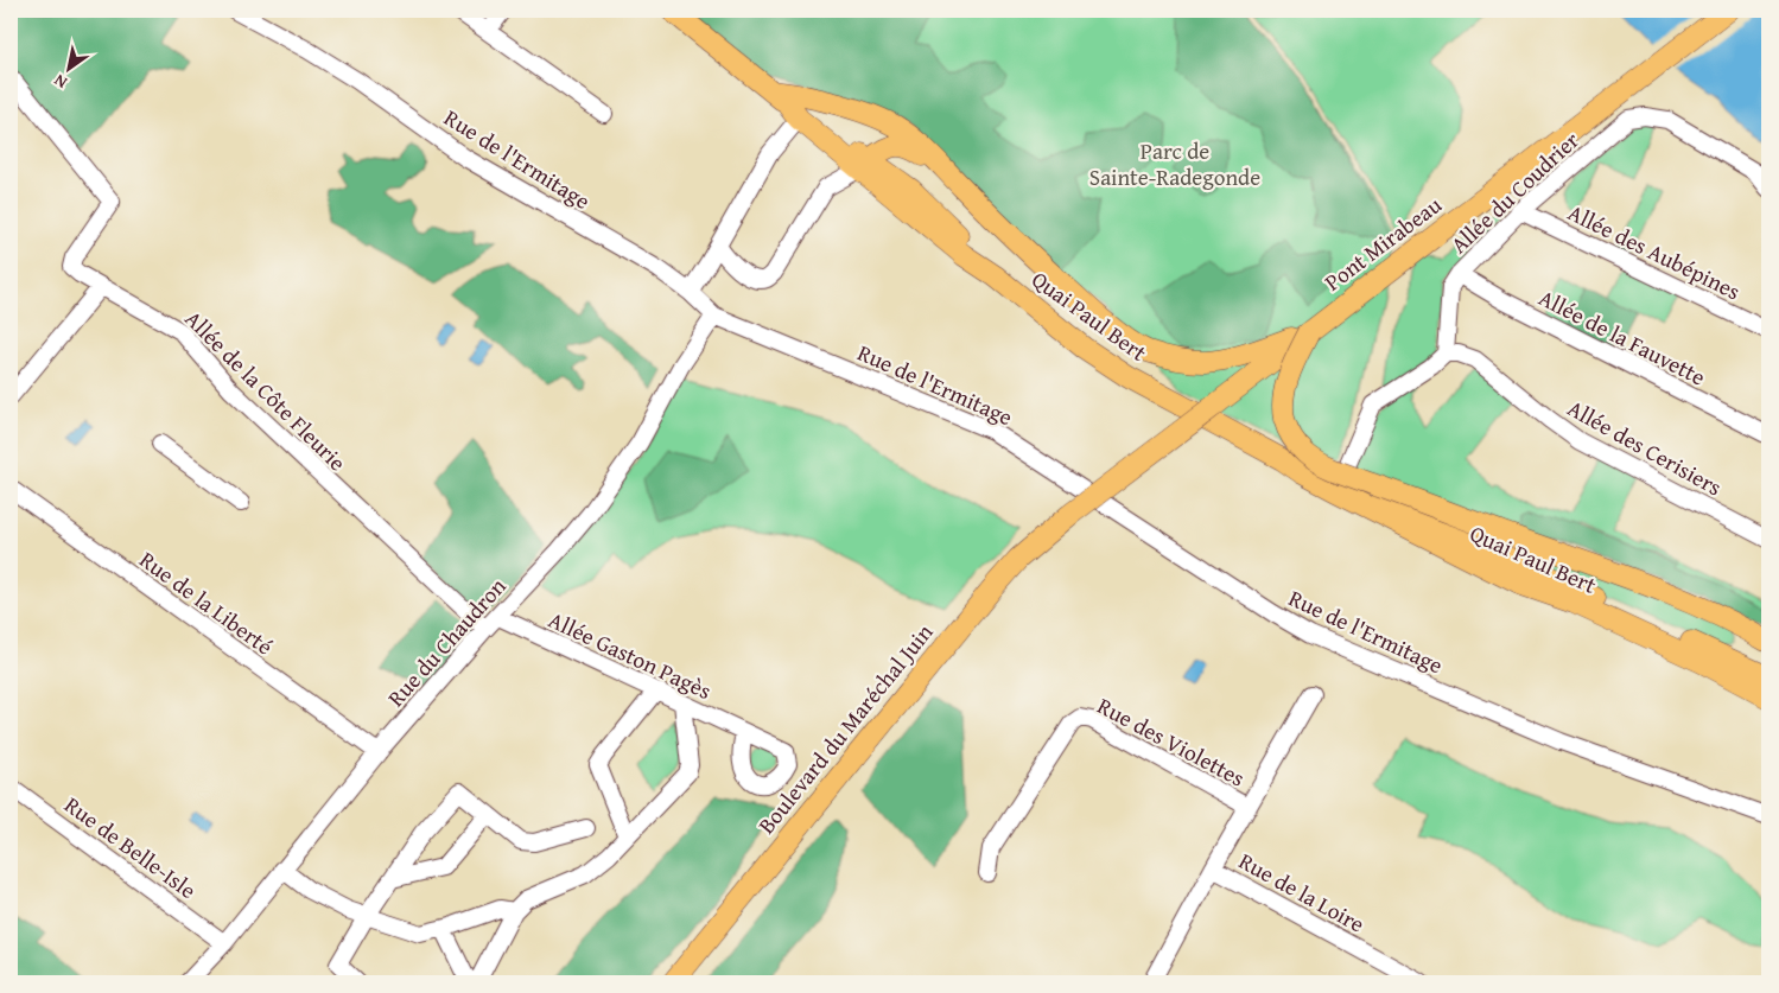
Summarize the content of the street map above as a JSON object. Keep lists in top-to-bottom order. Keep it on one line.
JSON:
{"streets":{"main road":["Pont Mirabeau","Quai Paul Bert","Boulevard du Maréchal Juin"],"street":["Rue de l'Ermitage","Allée du Coudrier","Allée des Aubépines","Allée de la Fauvette","Allée de la Côte Fleurie","Allée des Cerisiers","Rue de la Liberté","Rue du Chaudron","Allée Gaston Pagès","Rue des Violettes","Rue de Belle-Isle","Rue de la Loire"]},"crossings":[["Rue de l'Ermitage","Rue du Chaudron"],["Allée du Coudrier","Allée des Aubépines"],["Allée du Coudrier","Allée de la Fauvette"],["Allée du Coudrier","Allée des Cerisiers"],["Pont Mirabeau","Boulevard du Maréchal Juin"],["Allée de la Côte Fleurie","Rue du Chaudron"],["Rue de la Liberté","Rue du Chaudron"],["Rue du Chaudron","Allée Gaston Pagès"],["Rue du Chaudron","Rue de Belle-Isle"],["Rue des Violettes","Rue de la Loire"]],"parks":["Parc de Sainte-Radegonde"],"north":"bottom left"}
